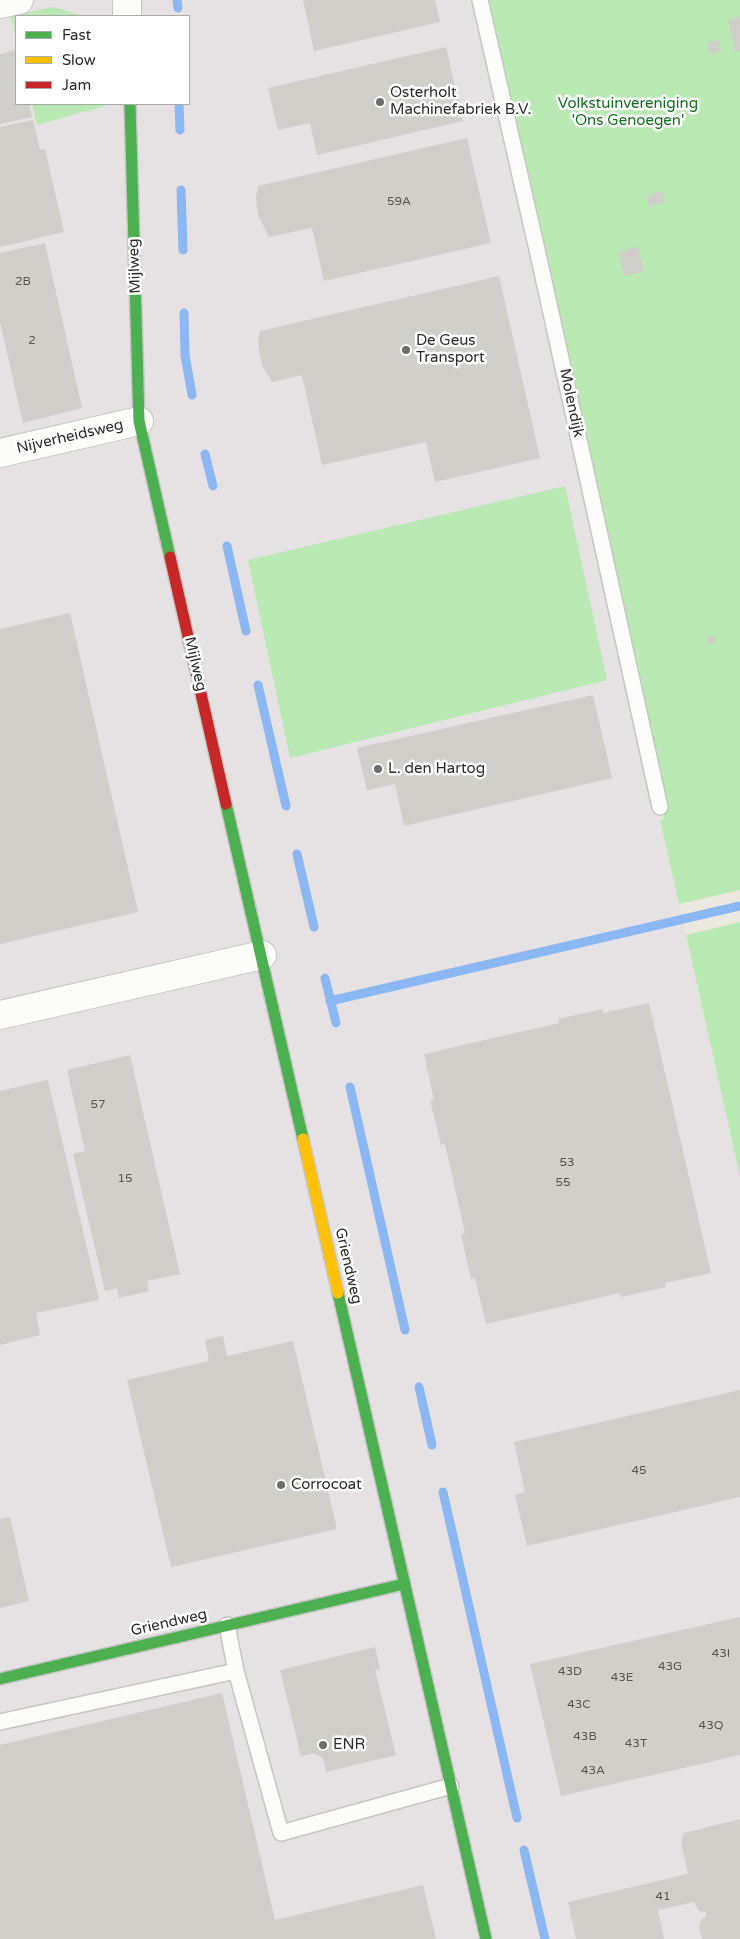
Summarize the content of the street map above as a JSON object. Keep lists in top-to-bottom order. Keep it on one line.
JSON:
{"streets":{"street":["Mijlweg","Nijverheidsweg","Griendweg"],"lane":["Molendijk"]},"crossings":[["Mijlweg","Nijverheidsweg"],["Mijlweg","Griendweg"]],"parks":["Volkstuinvereniging 'Ons Genoegen'"],"places":["Osterholt Machinefabriek B.V.","De Geus Transport","L. den Hartog","Corrocoat","ENR"],"house_numbers":["59A","2B","2","57","53","15","55","45","43I","43G","43D","43E","43C","43Q","43B","43T","43A","41"],"legend":["Fast","Slow","Jam"]}
